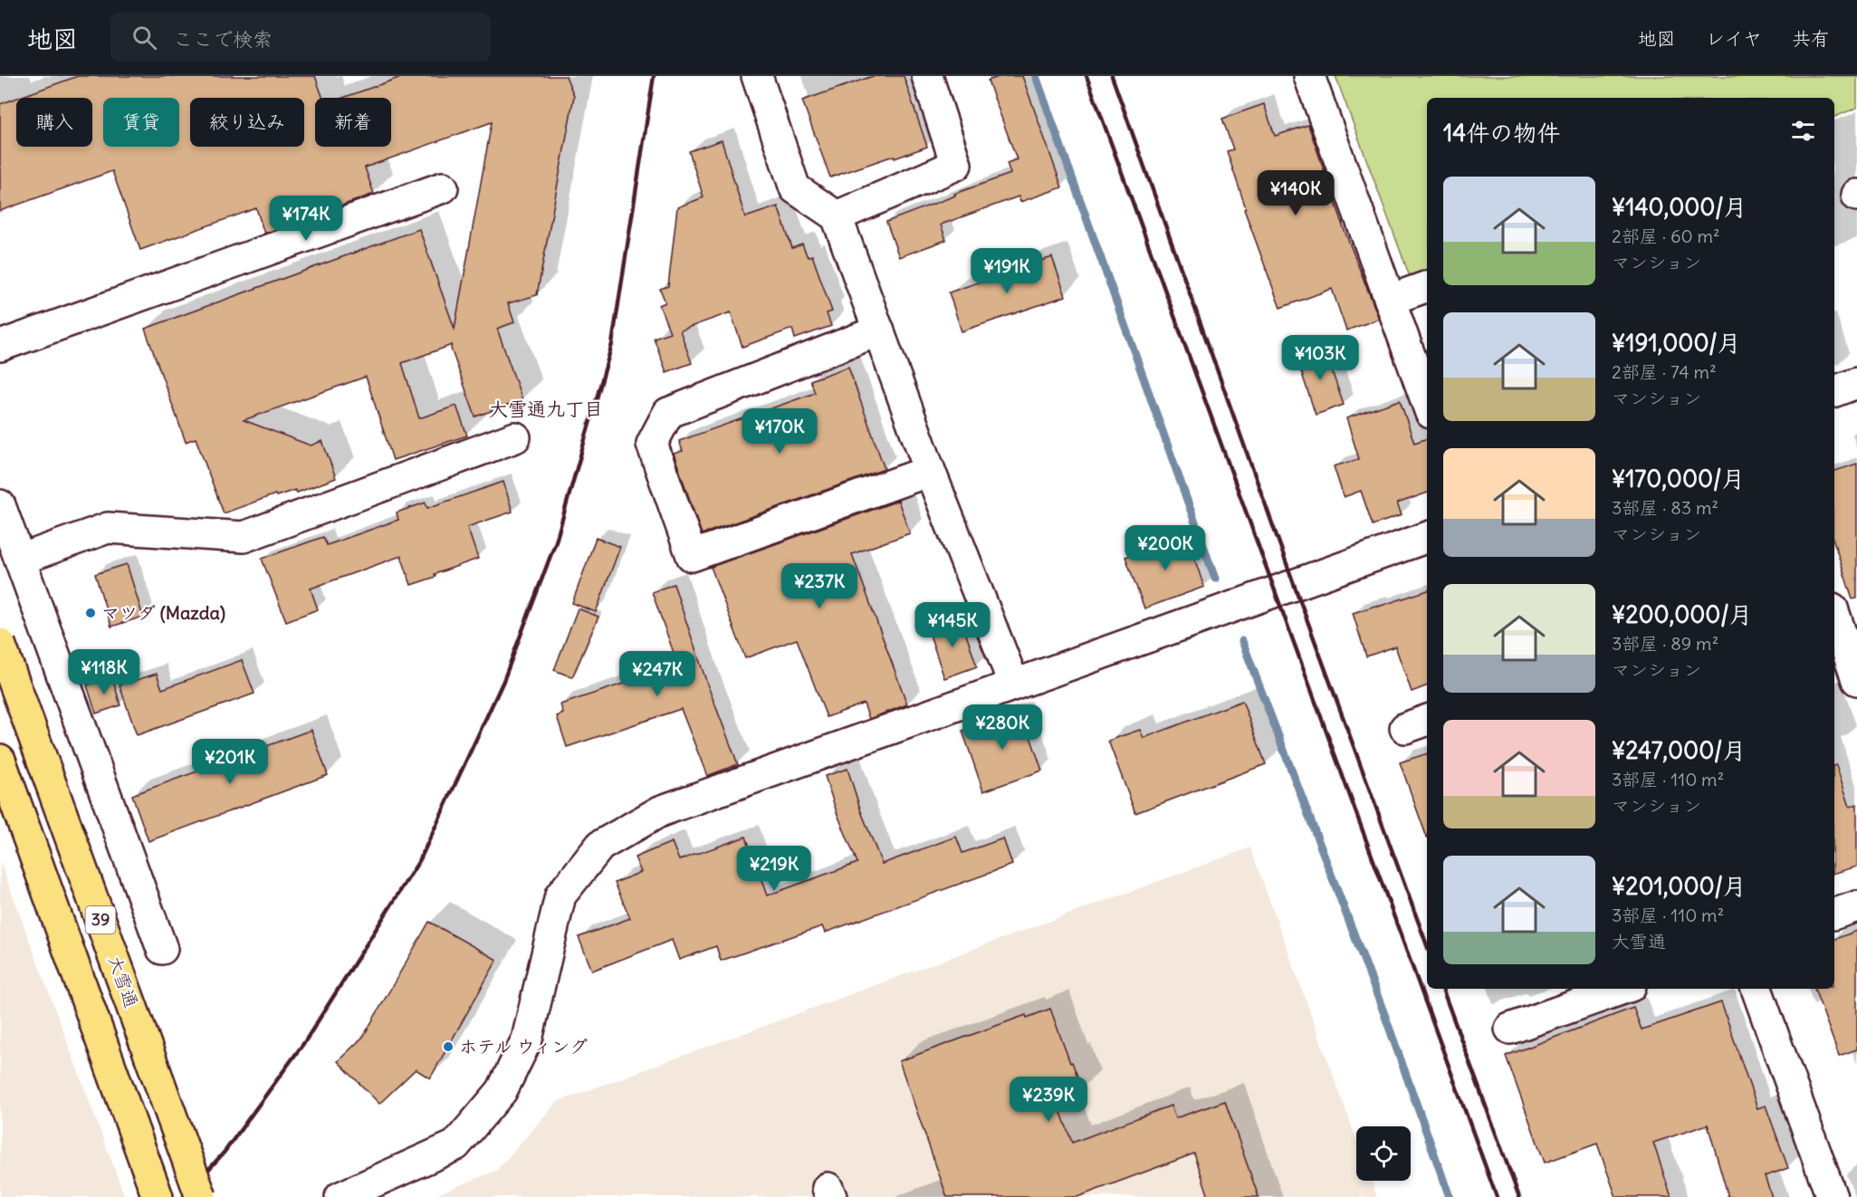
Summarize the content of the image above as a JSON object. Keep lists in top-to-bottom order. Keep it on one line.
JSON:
{"streets":{"highway":["39","大雪通"]},"districts":["大雪通九丁目"],"places":["マツダ (Mazda)","ホテル ウィング"],"page":{"header":"地図","search":"ここで検索","nav":["地図","レイヤ","共有"],"chip":["購入","賃貸","絞り込み","新着"],"heading":"14件の物件","list":[{"name":"¥140,000/月","note":"2部屋 · 60 m² · マンション"},{"name":"¥191,000/月","note":"2部屋 · 74 m² · マンション"},{"name":"¥170,000/月","note":"3部屋 · 83 m² · マンション"},{"name":"¥200,000/月","note":"3部屋 · 89 m² · マンション"},{"name":"¥247,000/月","note":"3部屋 · 110 m² · マンション"},{"name":"¥201,000/月","note":"3部屋 · 110 m² · 大雪通"}],"price":["¥140K","¥174K","¥191K","¥103K","¥170K","¥200K","¥237K","¥145K","¥118K","¥247K","¥280K","¥201K","¥219K","¥239K"]}}
